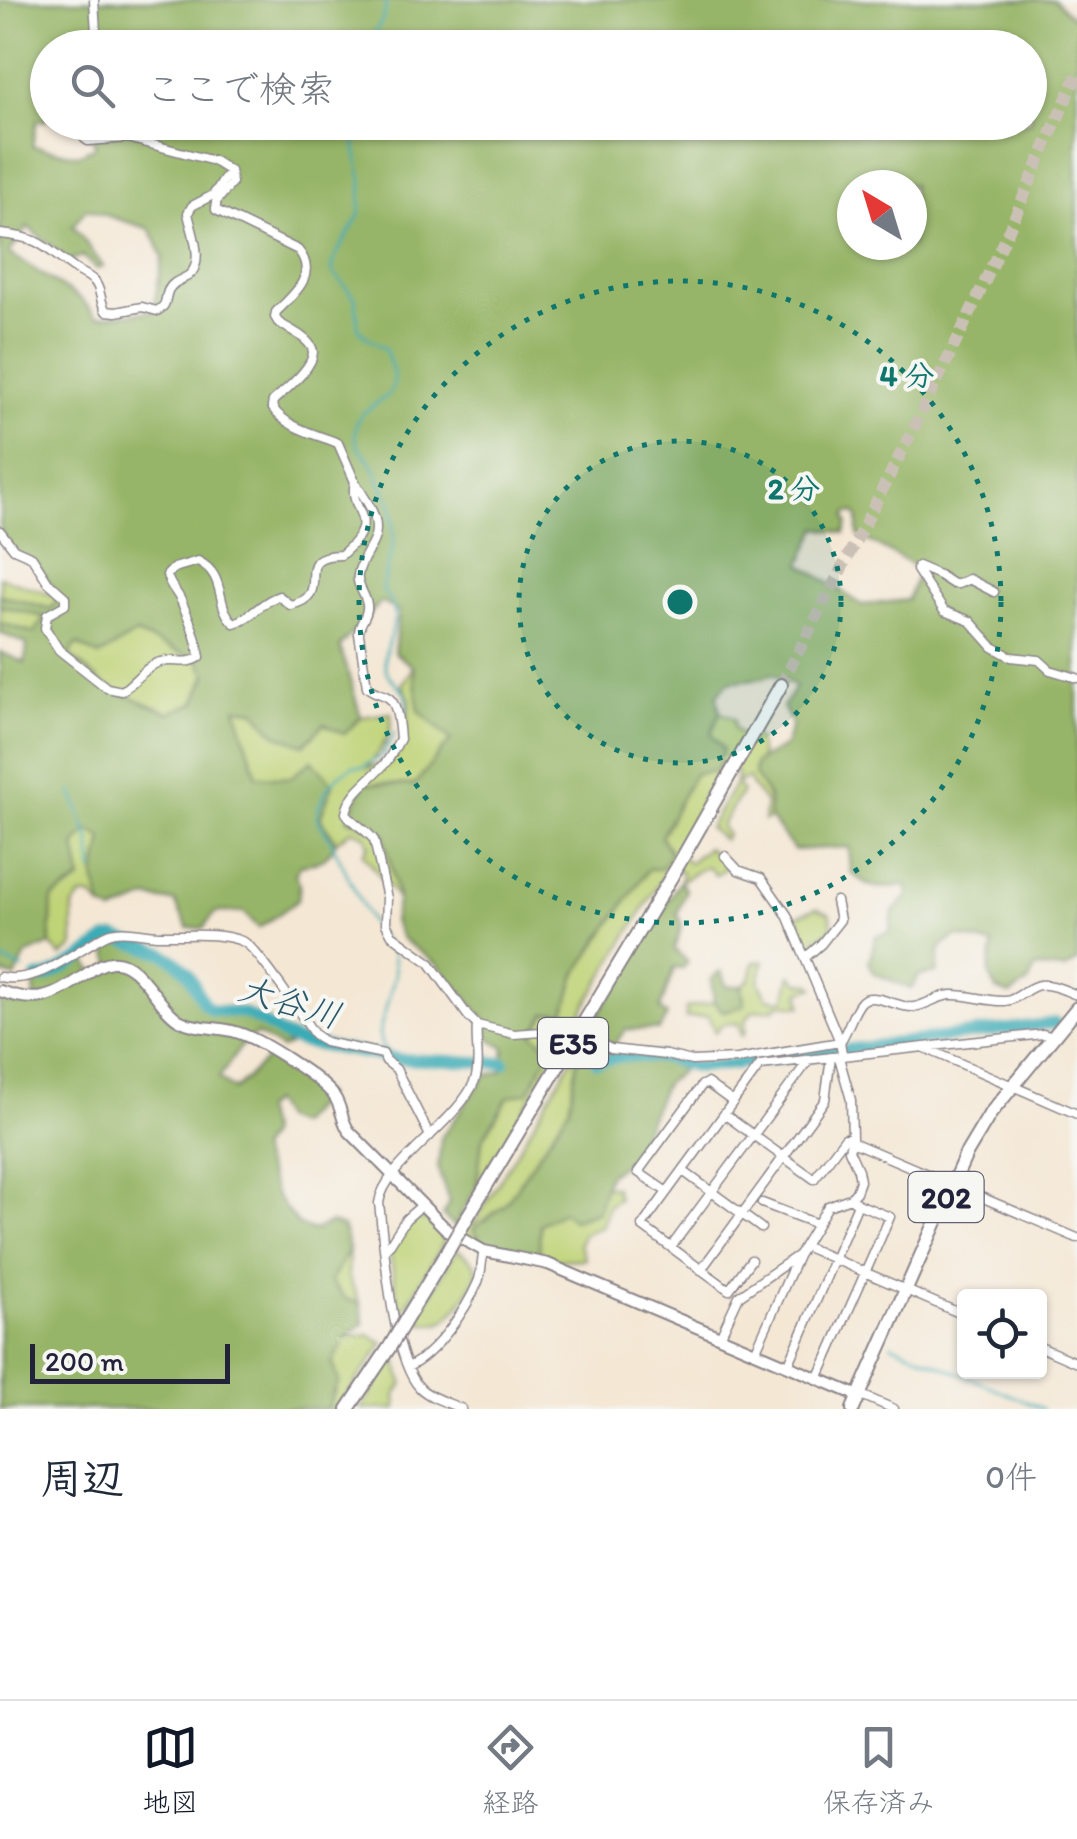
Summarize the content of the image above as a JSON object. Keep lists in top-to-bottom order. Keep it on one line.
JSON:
{"streets":{"highway":["E35","202"]},"water":["大谷川"],"scale_bar":"200 m","north":"top left","page":{"search":"ここで検索","scale":"200 m","heading":["周辺","0件"],"nav":["地図","経路","保存済み"]},"rings":["4 分","2 分"]}
